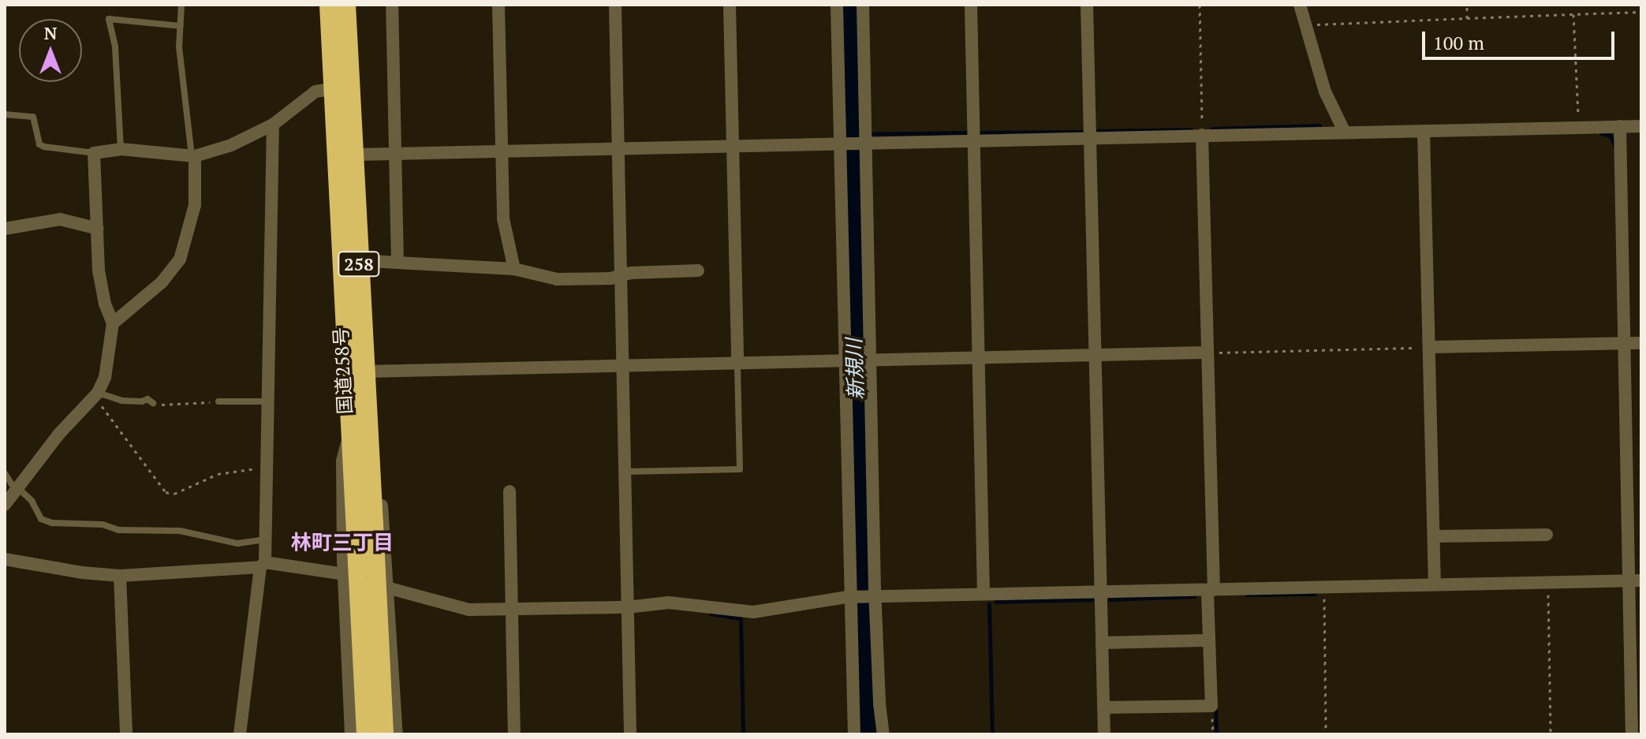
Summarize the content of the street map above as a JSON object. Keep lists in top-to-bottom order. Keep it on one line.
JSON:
{"streets":{"highway":["258","国道258号"]},"districts":["林町三丁目"],"water":["新規川"],"scale_bar":"100 m","north":"top"}
